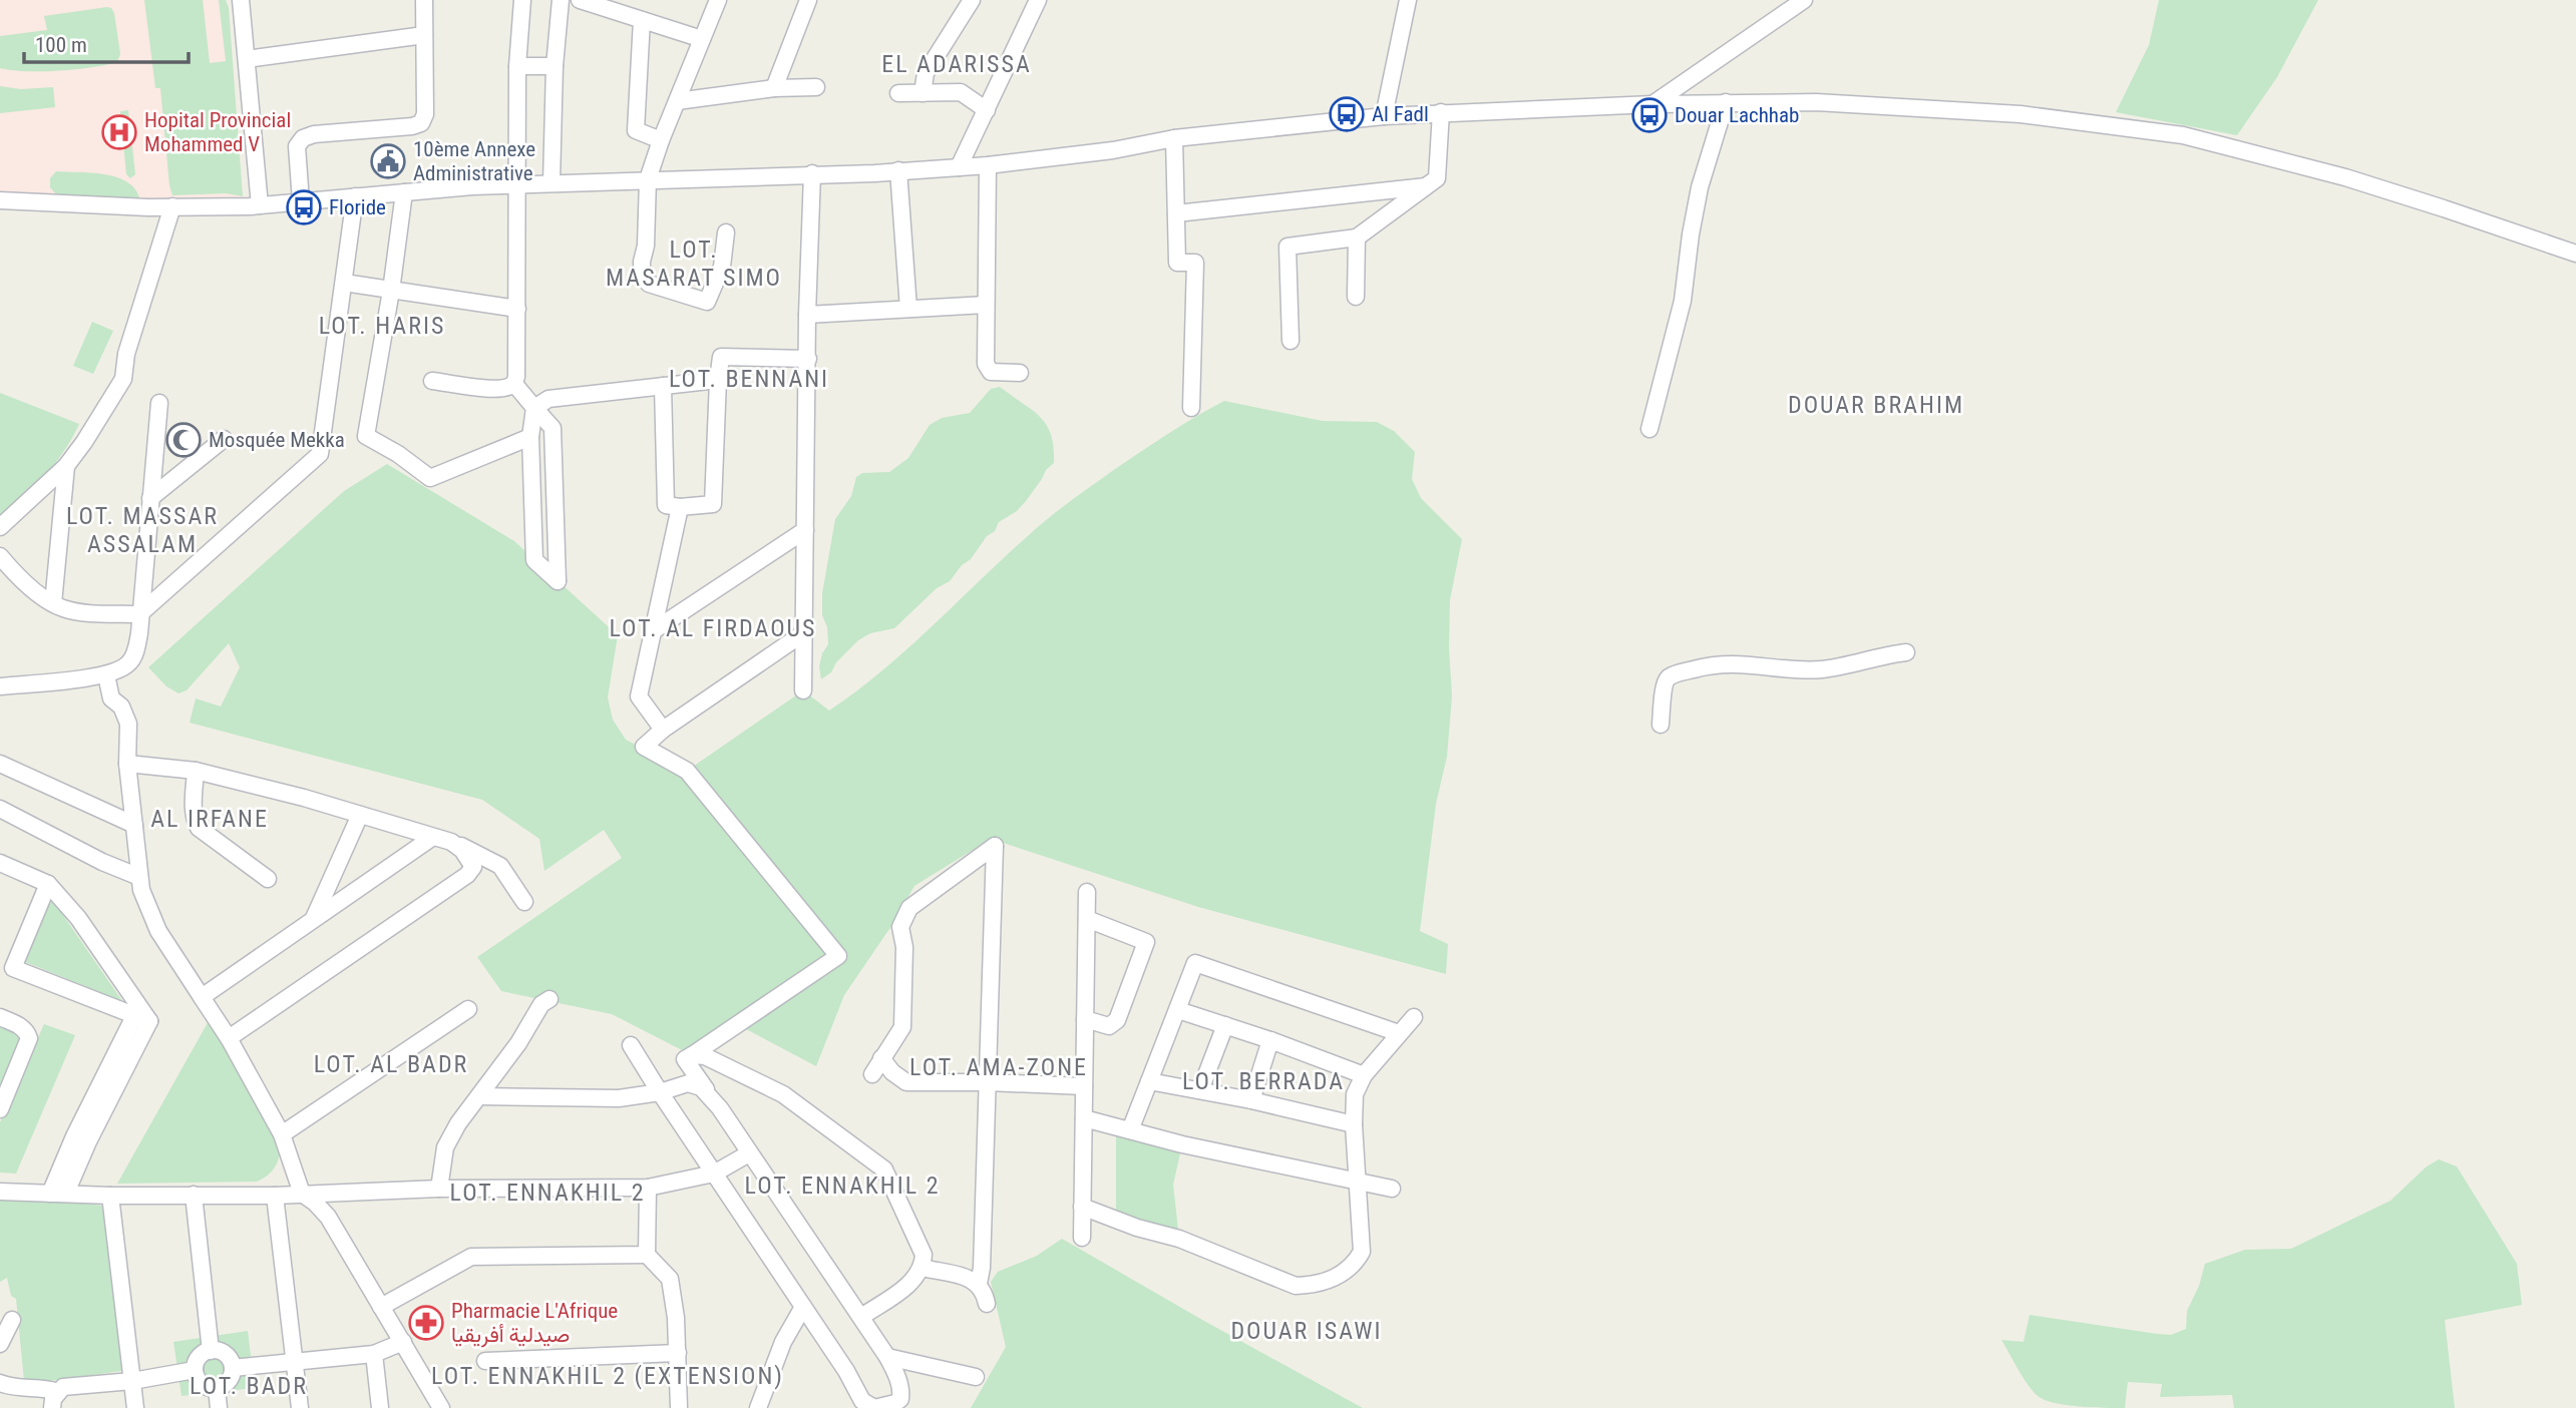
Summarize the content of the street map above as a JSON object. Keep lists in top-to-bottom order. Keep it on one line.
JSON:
{"districts":["EL ADARISSA","LOT. MASARAT SIMO","LOT. HARIS","LOT. BENNANI","DOUAR BRAHIM","LOT. MASSAR ASSALAM","LOT. AL FIRDAOUS","AL IRFANE","LOT. AL BADR","LOT. AMA-ZONE","LOT. BERRADA","LOT. ENNAKHIL 2","LOT. ENNAKHIL 2","DOUAR ISAWI","LOT. ENNAKHIL 2 (EXTENSION)","LOT. BADR"],"places":{"bus stop":["Al Fadl","Douar Lachhab","Floride"],"hospital":["Hopital Provincial Mohammed V"],"public building":["10ème Annexe Administrative"],"mosque":["Mosquée Mekka"],"pharmacy":["Pharmacie L'Afrique صيدلية أفريقيا"]},"scale_bar":"100 m"}
